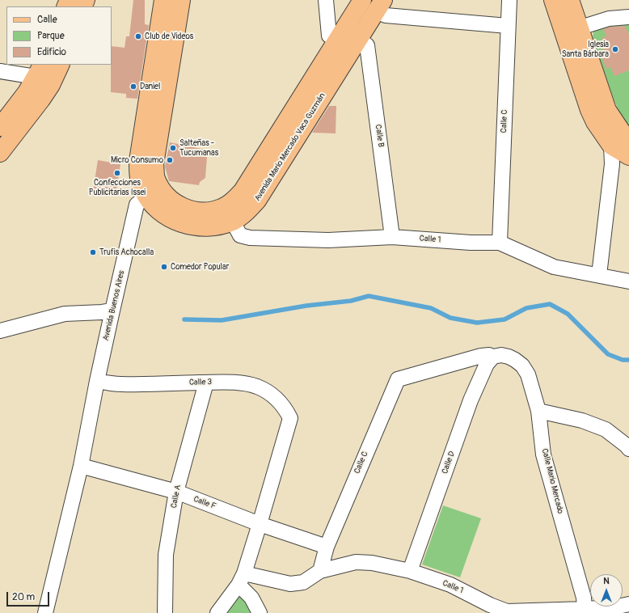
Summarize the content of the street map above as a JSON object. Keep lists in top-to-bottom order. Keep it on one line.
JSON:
{"streets":{"main road":["Avenida Mario Mercado Vaca Guzmán"],"street":["Calle C","Calle B","Calle 1","Avenida Buenos Aires","Calle 3","Calle D","Calle Mario Mercado","Calle A","Calle F"]},"crossings":[["Calle C","Calle 1"],["Calle C","Calle D"],["Calle C","Calle Mario Mercado"],["Calle C","Calle F"],["Calle B","Avenida Mario Mercado Vaca Guzmán"],["Calle B","Calle 1"],["Avenida Mario Mercado Vaca Guzmán","Calle 1"],["Avenida Mario Mercado Vaca Guzmán","Avenida Buenos Aires"],["Calle 1","Calle D"],["Calle 1","Calle Mario Mercado"],["Avenida Buenos Aires","Calle 3"],["Avenida Buenos Aires","Calle F"],["Calle 3","Calle A"],["Calle 3","Calle F"],["Calle D","Calle Mario Mercado"],["Calle A","Calle F"]],"places":["Club de Videos","Iglesia Santa Bárbara","Daniel","Salteñas - Tucumanas","Micro Consumo","Confecciones Publicitarias Issei","Trufis Achocalla","Comedor Popular"],"legend":["Calle","Parque","Edificio"],"scale_bar":"20 m","north":"top"}
